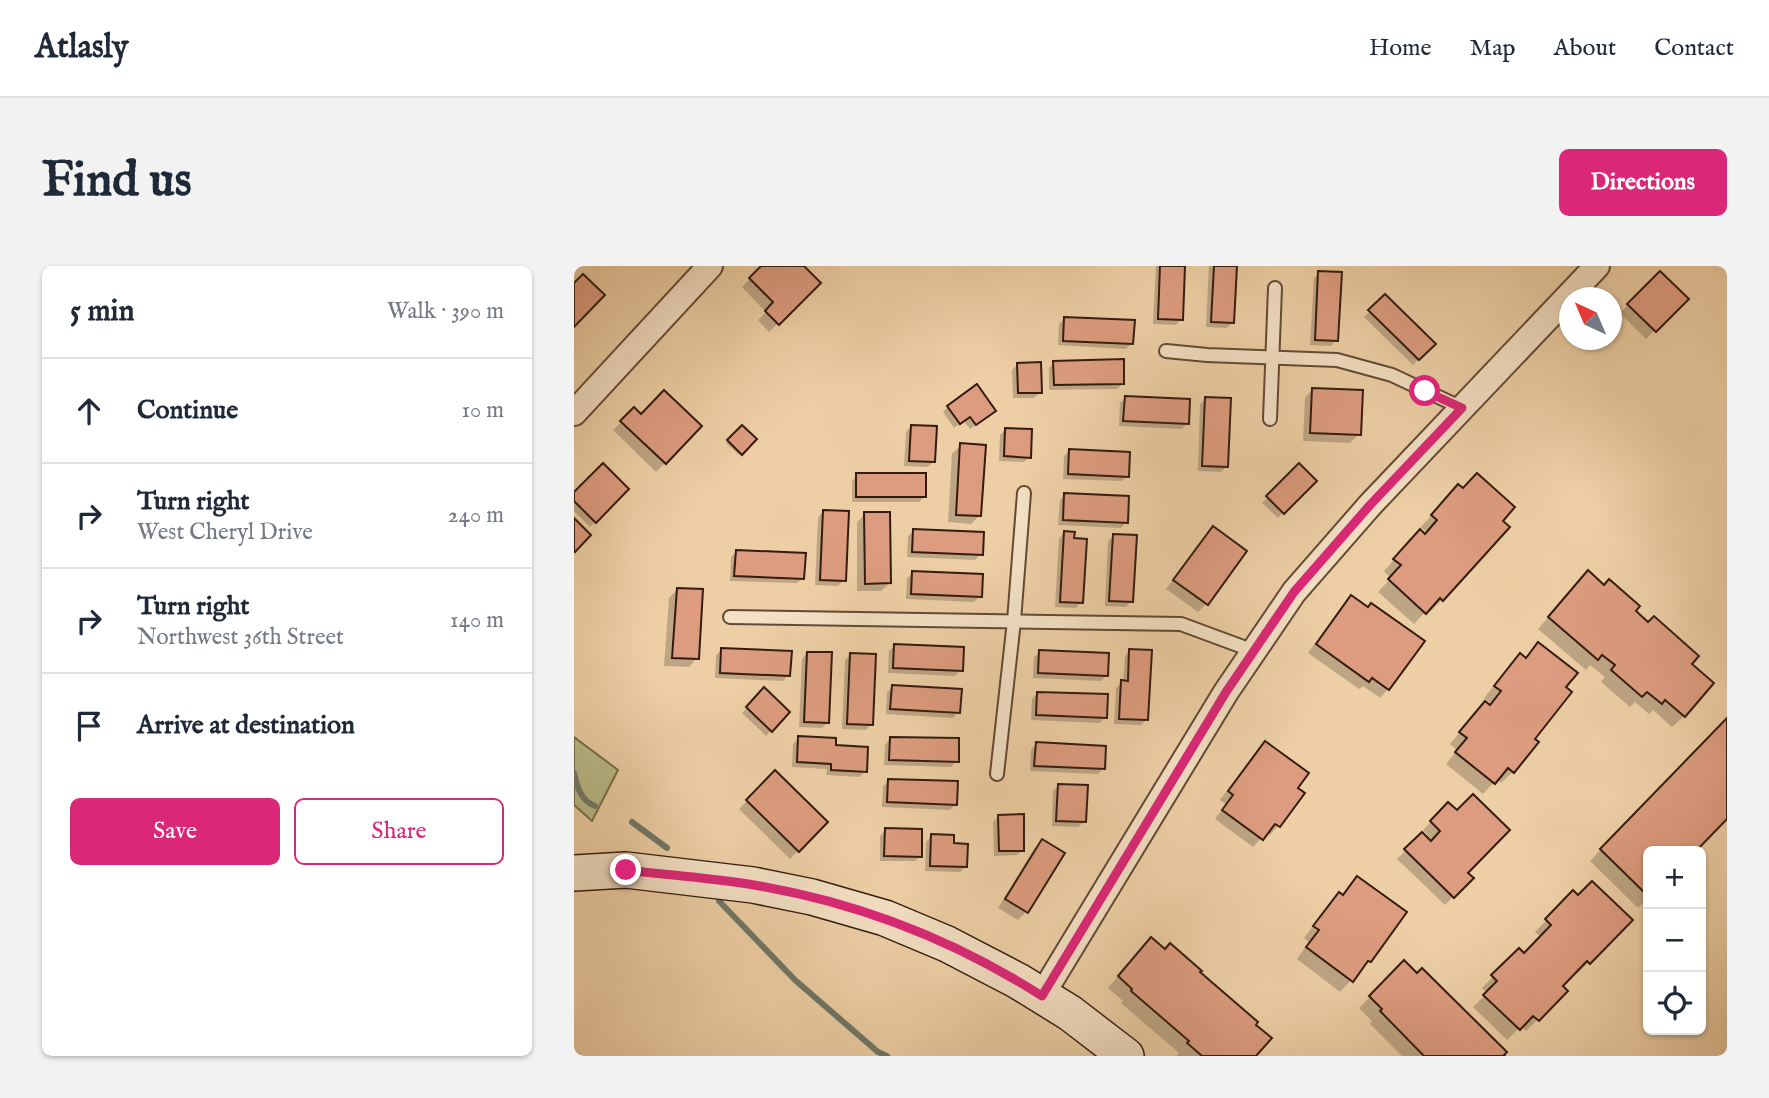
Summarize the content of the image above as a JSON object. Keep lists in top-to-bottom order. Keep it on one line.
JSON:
{"north":"top left","page":{"header":"Atlasly","nav":["Home","Map","About","Contact"],"buttons":["Directions",["Save","Share"]],"title":"Find us","heading":["5 min","Walk · 390 m"],"list":[["Continue","10 m"],["Turn right","West Cheryl Drive","240 m"],["Turn right","Northwest 36th Street","140 m"],"Arrive at destination"],"map_buttons":["+","−"]}}
